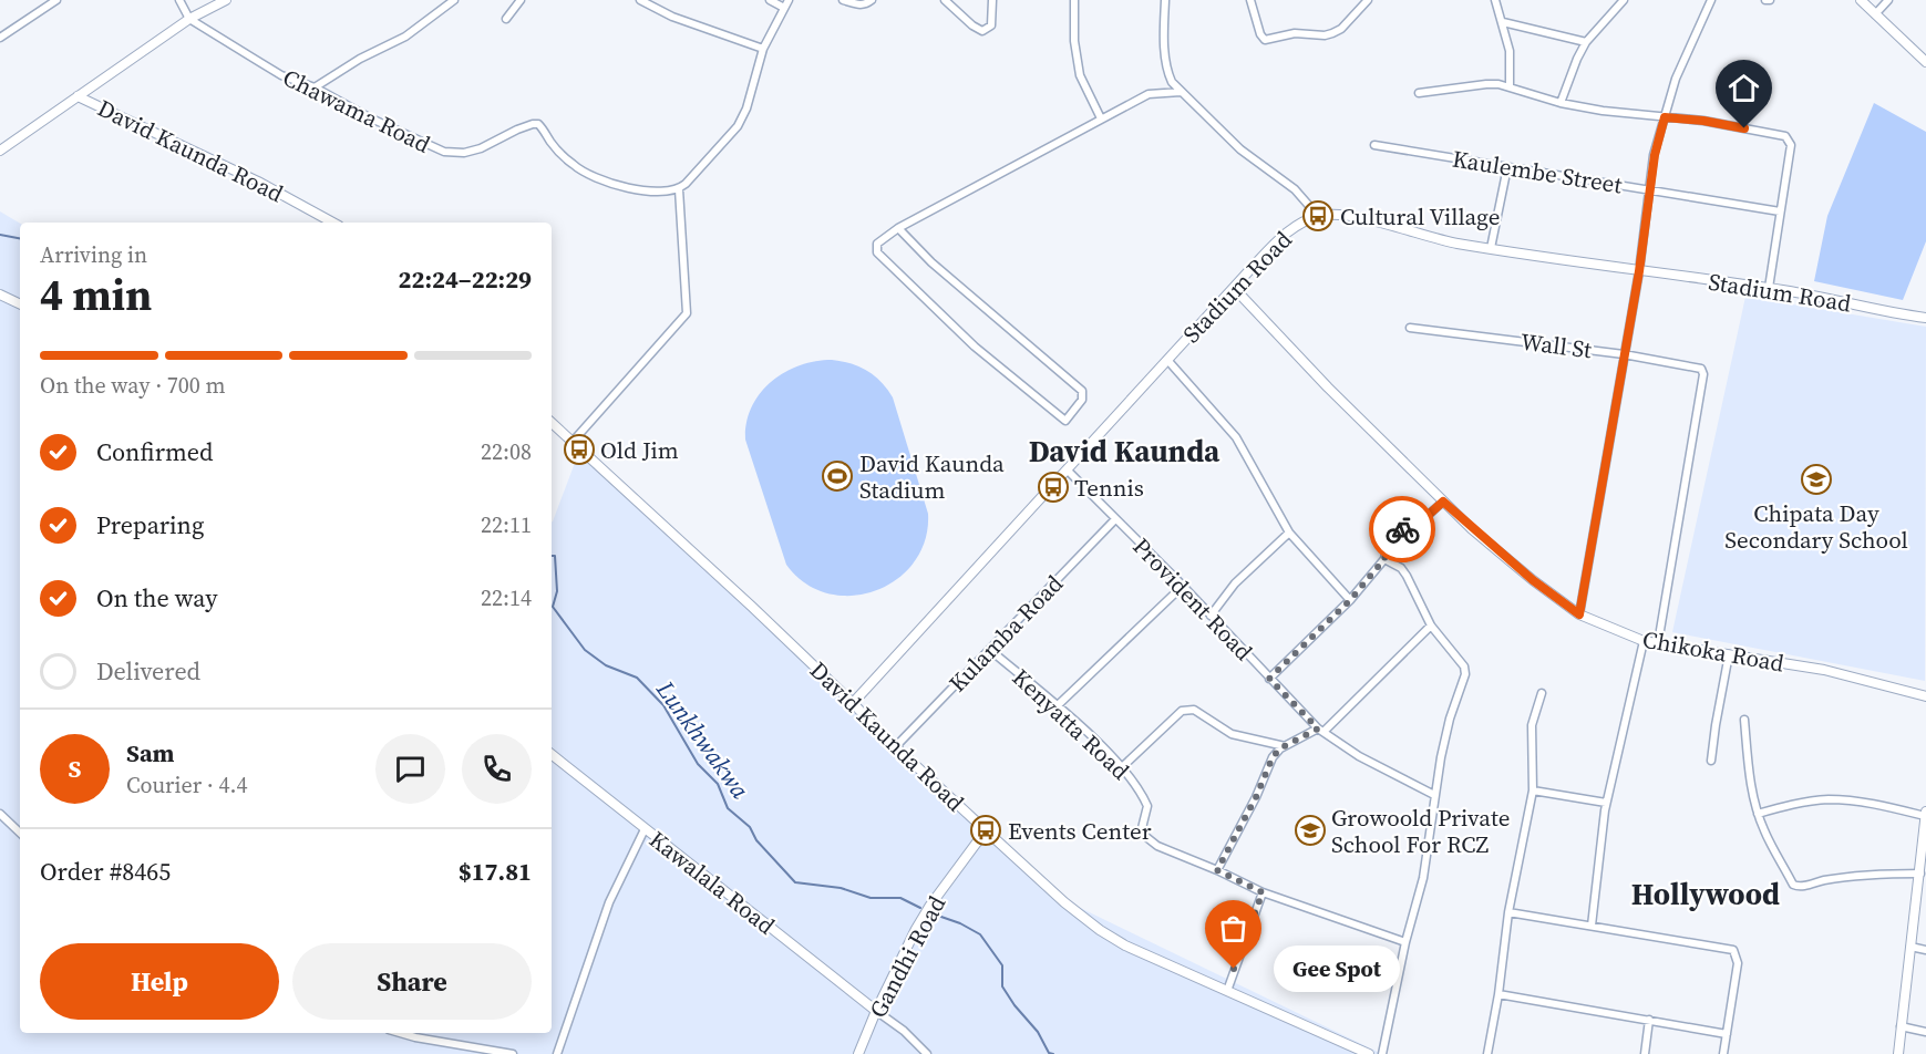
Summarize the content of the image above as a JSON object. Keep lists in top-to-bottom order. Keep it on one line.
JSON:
{"streets":{"street":["Chawama Road","David Kaunda Road","Kaulembe Street","Stadium Road","Wall St","Provident Road","Kulamba Road","Chikoka Road","Kenyatta Road","Kawalala Road","Gandhi Road"]},"crossings":[["David Kaunda Road","Stadium Road"],["David Kaunda Road","Kulamba Road"],["David Kaunda Road","Gandhi Road"],["Stadium Road","Provident Road"],["Stadium Road","Chikoka Road"],["Wall St","Chikoka Road"],["Provident Road","Kulamba Road"],["Kulamba Road","Kenyatta Road"],["Kawalala Road","Gandhi Road"]],"districts":["David Kaunda","Hollywood"],"water":["Lunkhwakwa"],"places":{"bus stop":["Cultural Village","Old Jim","Tennis","Events Center"],"sports":["David Kaunda Stadium"],"school or university":["Chipata Day Secondary School","Growoold Private School For RCZ"],"other":["Gee Spot"]},"page":{"heading":["4 min","Arriving in","22:24–22:29"],"panel":["Sam","Courier · 4.4","Order #8465","$17.81"],"bar":"On the way · 700 m","list":[["Confirmed","22:08"],["Preparing","22:11"],["On the way","22:14"],"Delivered"],"round":"S","buttons":["Help","Share"],"bubble":"Gee Spot"}}
